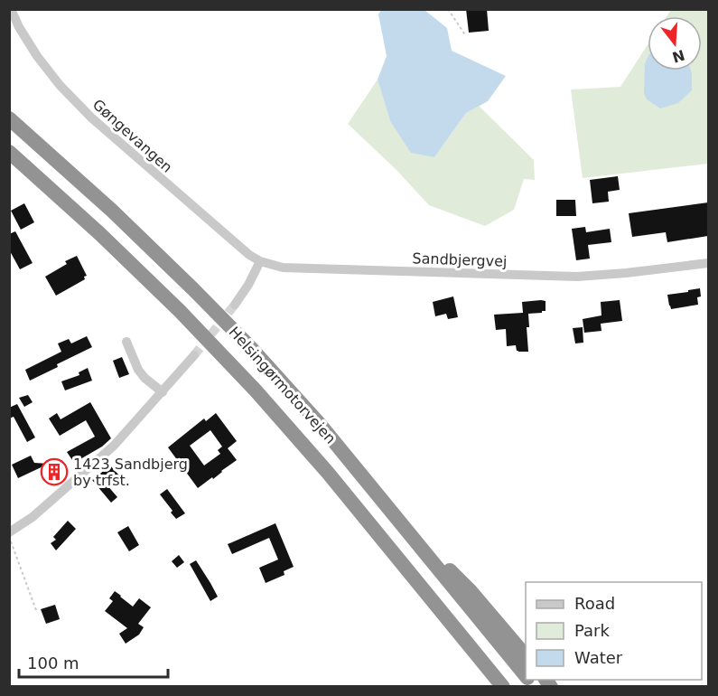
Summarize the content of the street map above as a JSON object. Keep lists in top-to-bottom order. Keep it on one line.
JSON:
{"streets":{"highway":["Helsingørmotorvejen"],"street":["Gøngevangen","Sandbjergvej"]},"crossings":[["Gøngevangen","Sandbjergvej"]],"places":{"building":["1423 Sandbjerg by trfst."]},"legend":["Road","Park","Water"],"scale_bar":"100 m","north":"bottom"}
